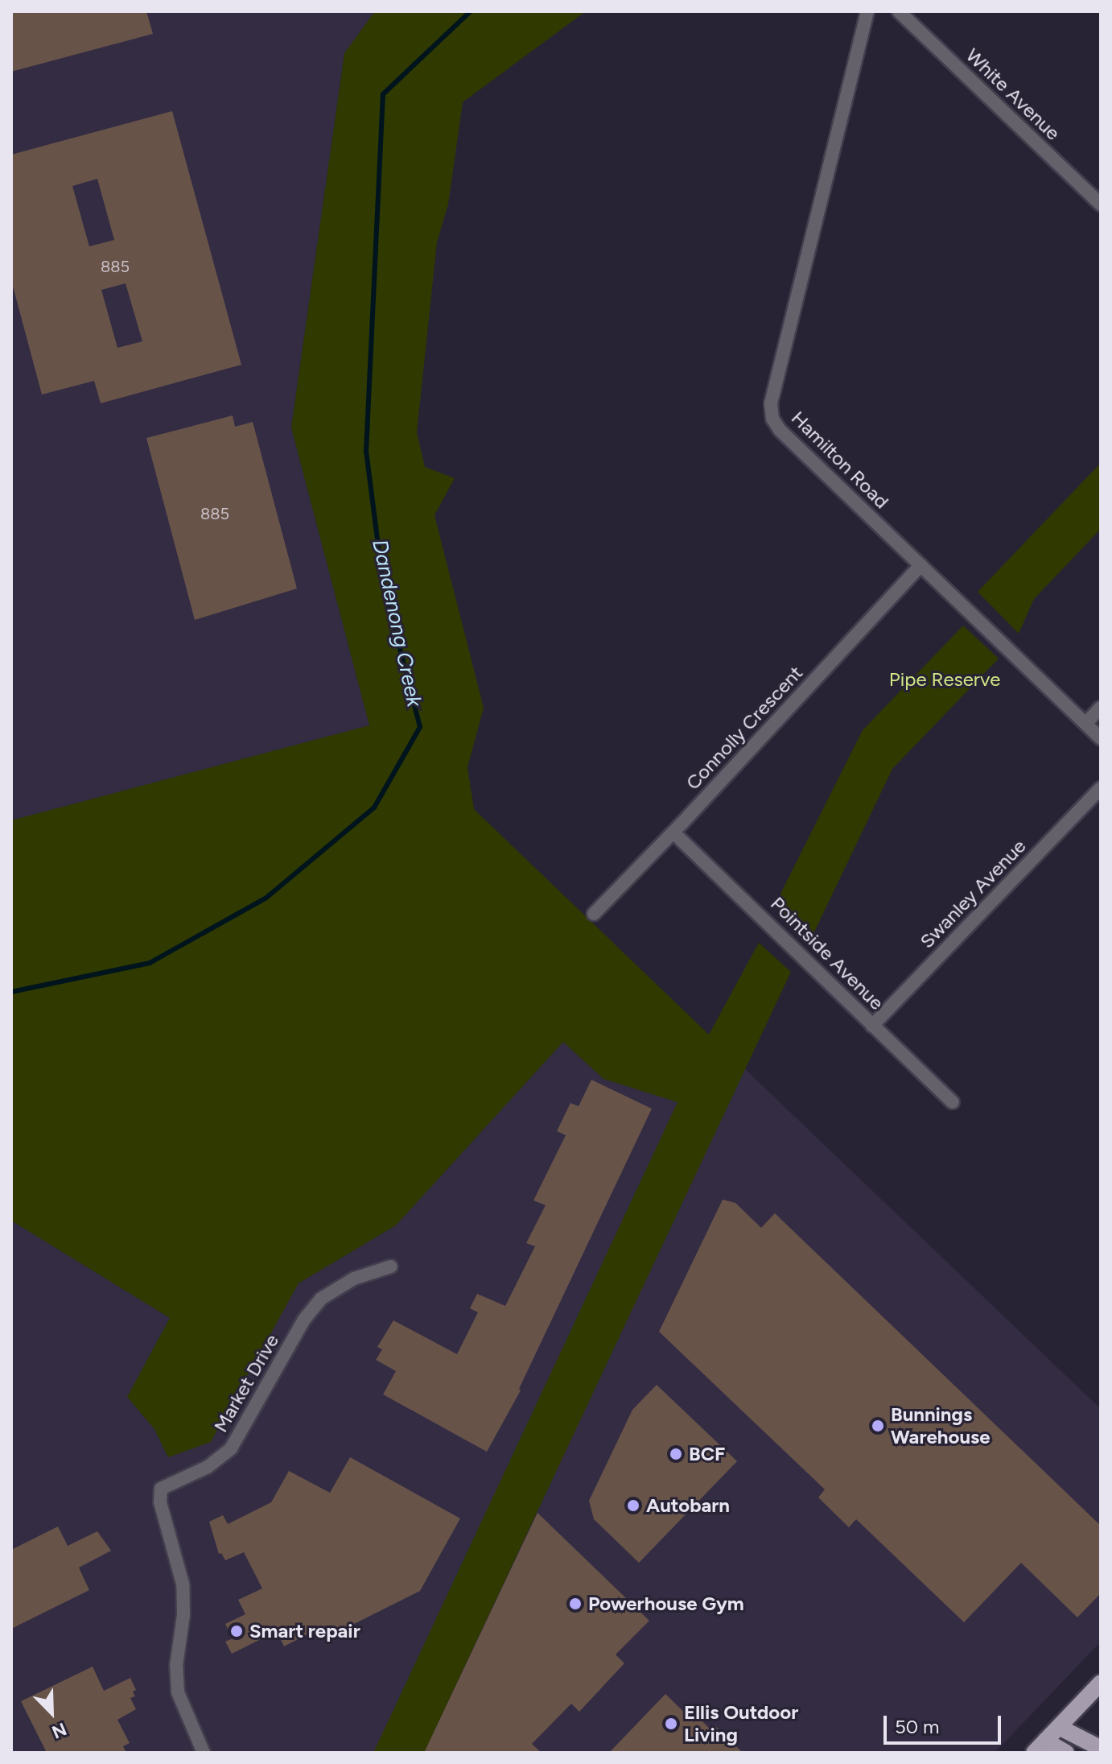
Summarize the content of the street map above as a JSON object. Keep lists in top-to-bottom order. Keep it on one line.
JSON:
{"streets":{"street":["White Avenue","Hamilton Road","Connolly Crescent","Swanley Avenue","Pointside Avenue","Market Drive"]},"crossings":[["Hamilton Road","Connolly Crescent"],["Connolly Crescent","Pointside Avenue"],["Swanley Avenue","Pointside Avenue"]],"water":["Dandenong Creek"],"parks":["Pipe Reserve"],"places":["Bunnings Warehouse","BCF","Autobarn","Powerhouse Gym","Smart repair","Ellis Outdoor Living"],"house_numbers":["885","885"],"scale_bar":"50 m","north":"bottom right"}
